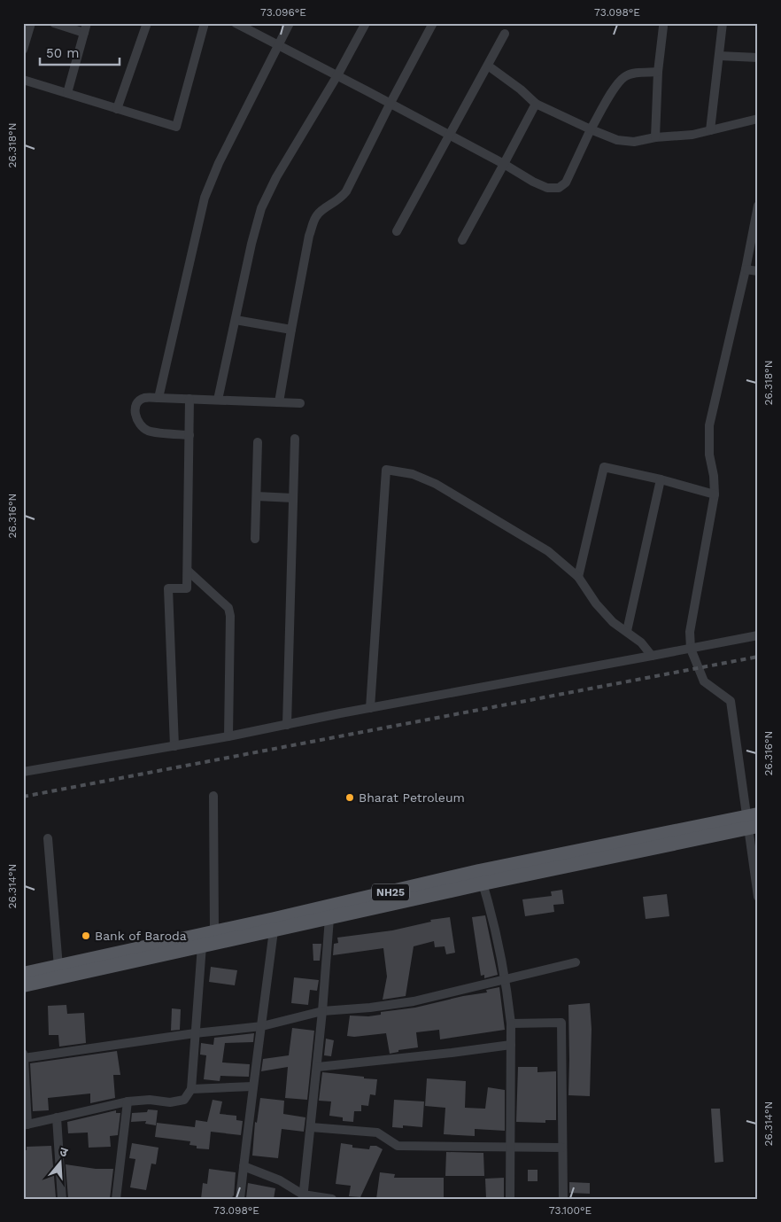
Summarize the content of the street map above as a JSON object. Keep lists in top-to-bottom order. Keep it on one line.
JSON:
{"streets":{"main road":["NH25"]},"places":["Bharat Petroleum","Bank of Baroda"],"scale_bar":"50 m","north":"top","coordinates":["73.096°E","73.098°E","26.318°N","26.316°N","26.314°N","73.100°E"]}
